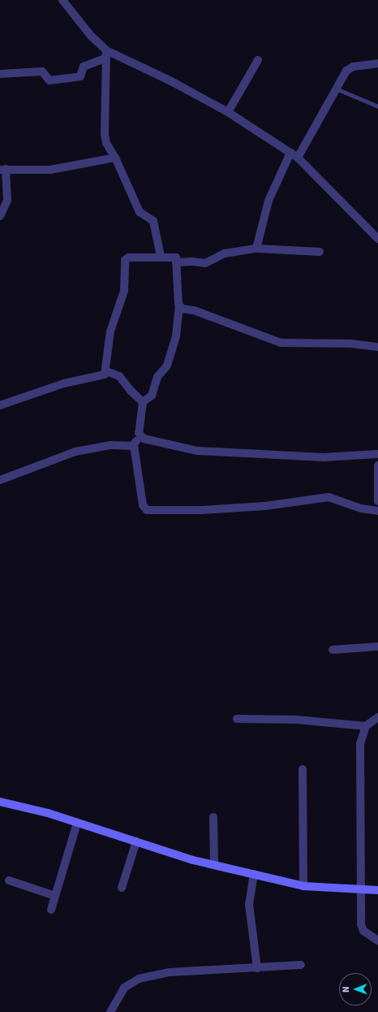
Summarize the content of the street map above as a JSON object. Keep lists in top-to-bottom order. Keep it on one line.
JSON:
{"north":"left"}
